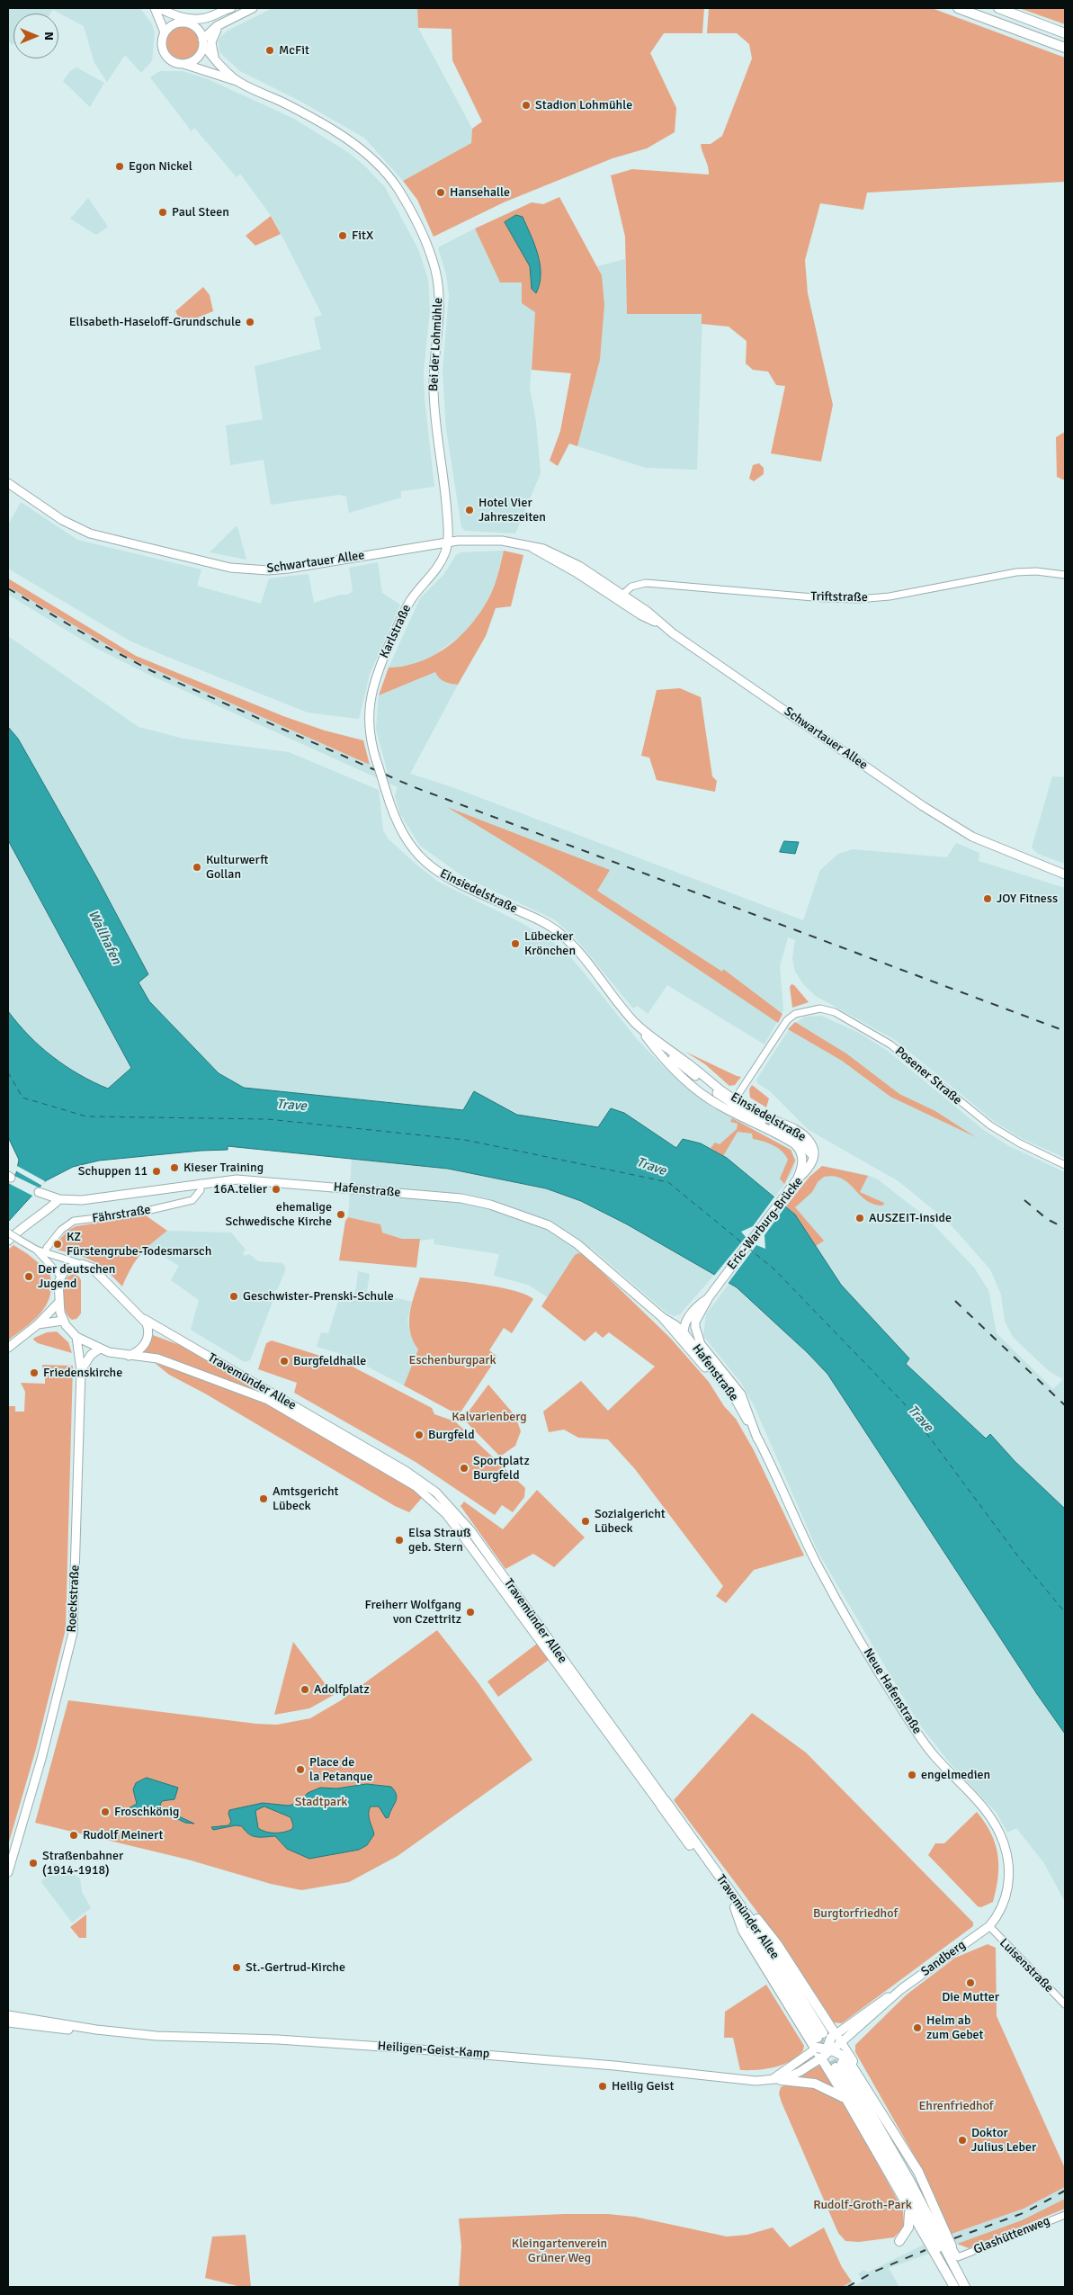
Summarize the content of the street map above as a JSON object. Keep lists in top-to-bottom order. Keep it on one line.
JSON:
{"streets":{"highway":["Travemünder Allee"],"main road":["Bei der Lohmühle","Schwartauer Allee","Karlstraße","Einsiedelstraße","Hafenstraße","Eric-Warburg-Brücke","Roeckstraße","Neue Hafenstraße","Sandberg","Heiligen-Geist-Kamp"],"street":["Triftstraße","Posener Straße","Fährstraße","Luisenstraße","Glashüttenweg"]},"crossings":[["Bei der Lohmühle","Schwartauer Allee"],["Bei der Lohmühle","Karlstraße"],["Schwartauer Allee","Triftstraße"],["Schwartauer Allee","Karlstraße"],["Karlstraße","Einsiedelstraße"],["Einsiedelstraße","Posener Straße"],["Einsiedelstraße","Eric-Warburg-Brücke"],["Hafenstraße","Fährstraße"],["Hafenstraße","Eric-Warburg-Brücke"],["Hafenstraße","Neue Hafenstraße"],["Travemünder Allee","Roeckstraße"],["Neue Hafenstraße","Sandberg"],["Neue Hafenstraße","Luisenstraße"],["Sandberg","Luisenstraße"],["Sandberg","Heiligen-Geist-Kamp"]],"water":["Wallhafen","Trave"],"parks":["Eschenburgpark","Kalvarienberg","Stadtpark","Burgtorfriedhof","Ehrenfriedhof","Rudolf-Groth-Park","Kleingartenverein Grüner Weg"],"places":["McFit","Stadion Lohmühle","Egon Nickel","Hansehalle","Paul Steen","FitX","Elisabeth-Haseloff-Grundschule","Hotel Vier Jahreszeiten","Kulturwerft Gollan","JOY Fitness","Lübecker Krönchen","Kieser Training","Schuppen 11","16A.telier","ehemalige Schwedische Kirche","AUSZEIT-inside","KZ Fürstengrube-Todesmarsch","Der deutschen Jugend","Geschwister-Prenski-Schule","Burgfeldhalle","Friedenskirche","Burgfeld","Sportplatz Burgfeld","Amtsgericht Lübeck","Sozialgericht Lübeck","Elsa Strauß geb. Stern","Freiherr Wolfgang von Czettritz","Adolfplatz","Place de la Petanque","engelmedien","Froschkönig","Rudolf Meinert","Straßenbahner (1914-1918)","St.-Gertrud-Kirche","Die Mutter","Helm ab zum Gebet","Heilig Geist","Doktor Julius Leber"],"north":"right"}
